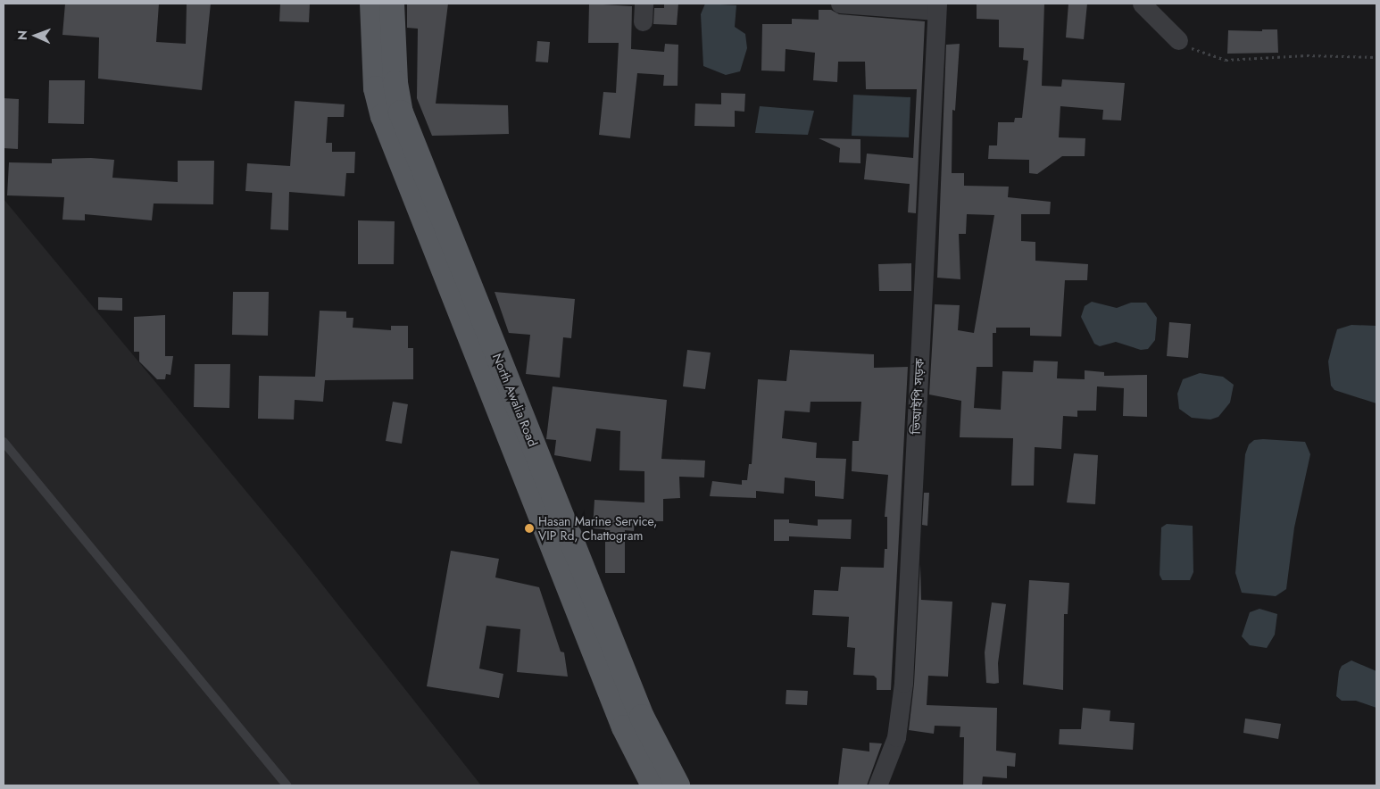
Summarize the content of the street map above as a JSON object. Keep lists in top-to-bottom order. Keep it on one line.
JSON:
{"streets":{"main road":["North Awalia Road"],"street":["ভিআইপি সড়ক"]},"places":["Hasan Marine Service, VIP Rd, Chattogram"],"north":"left"}
